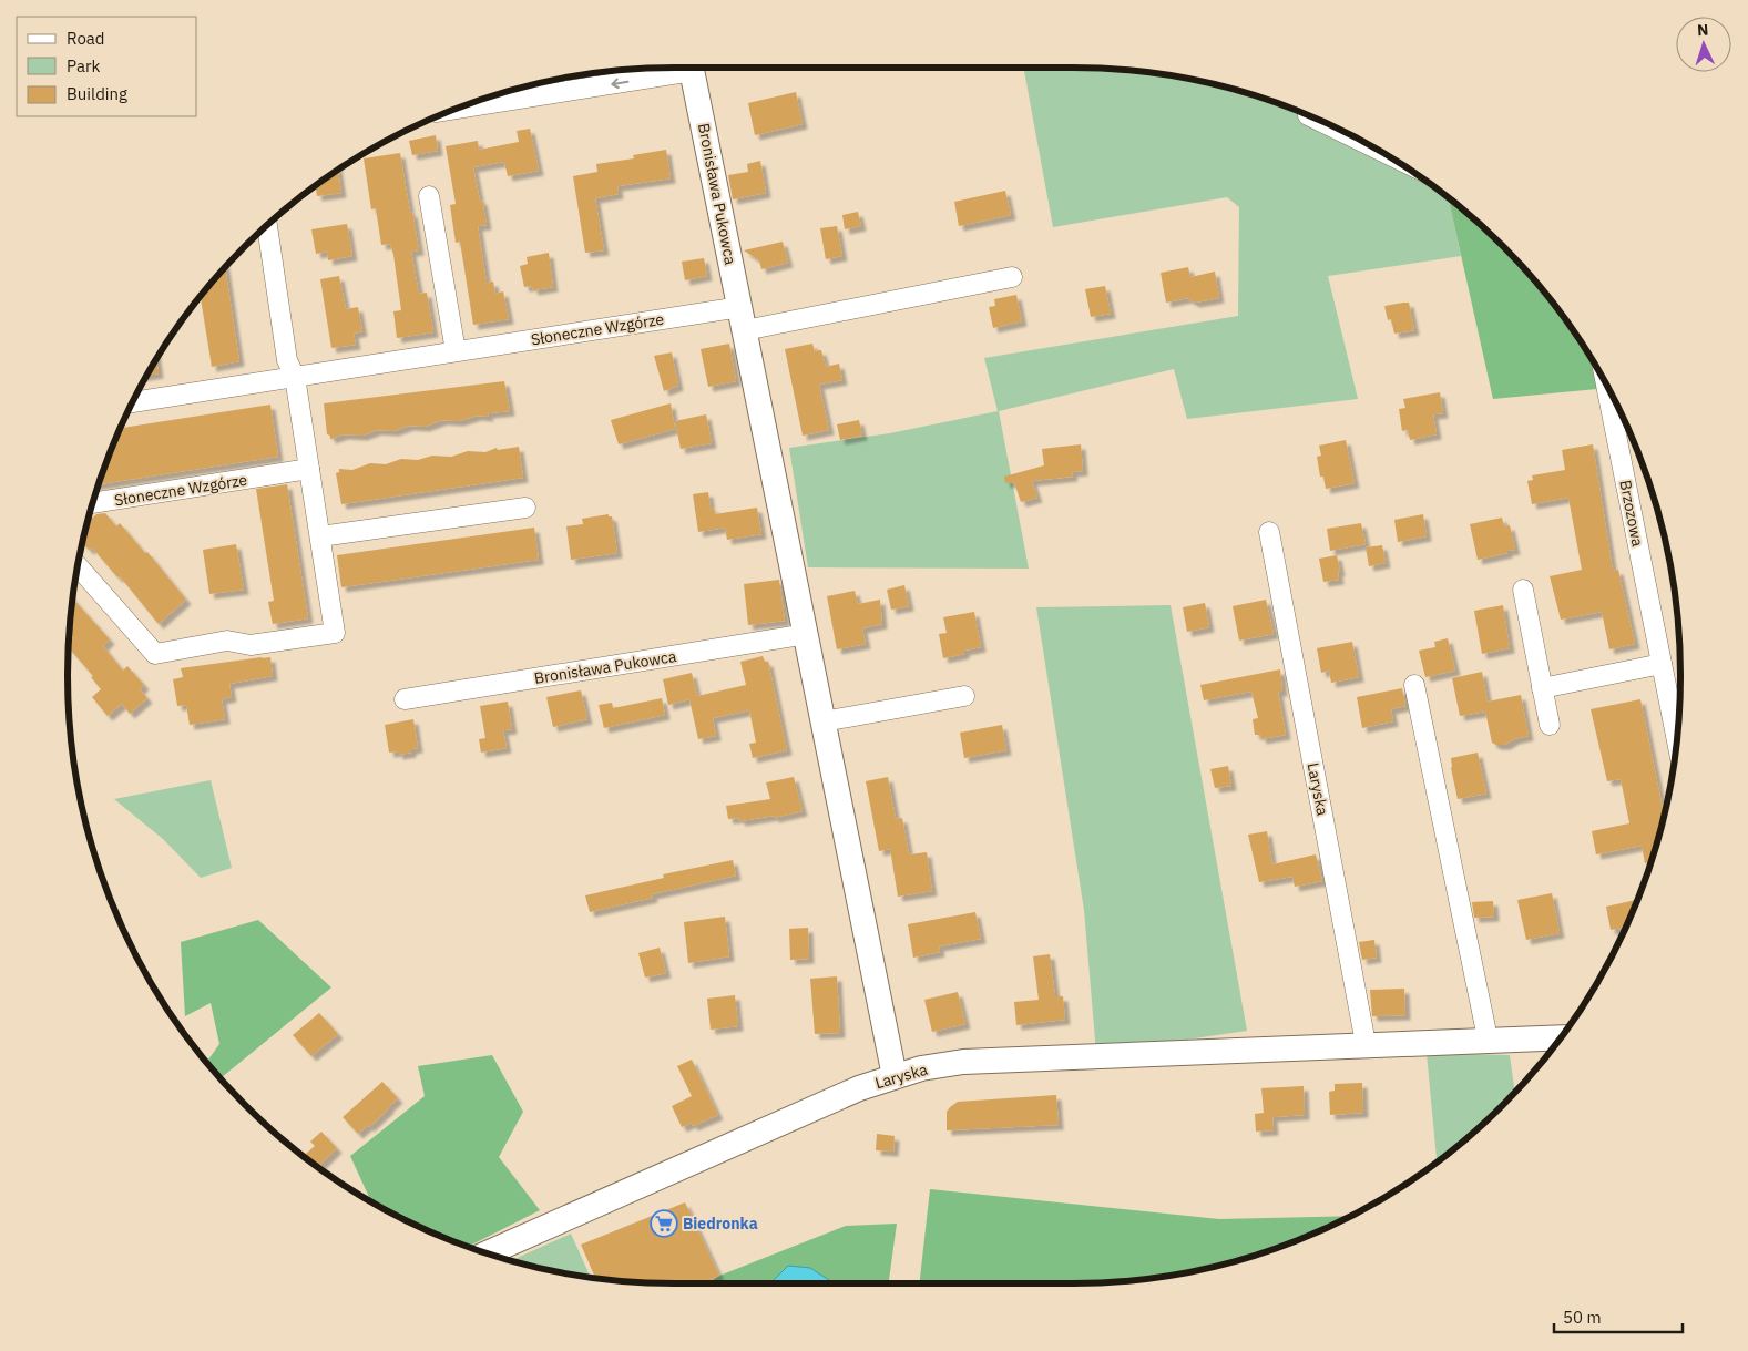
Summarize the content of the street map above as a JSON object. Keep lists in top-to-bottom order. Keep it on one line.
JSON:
{"streets":{"street":["Bronisława Pukowca","Słoneczne Wzgórze","Brzozowa","Laryska"]},"crossings":[["Bronisława Pukowca","Słoneczne Wzgórze"],["Bronisława Pukowca","Laryska"]],"places":{"supermarket":["Biedronka"]},"legend":["Road","Park","Building"],"scale_bar":"50 m","north":"top"}
